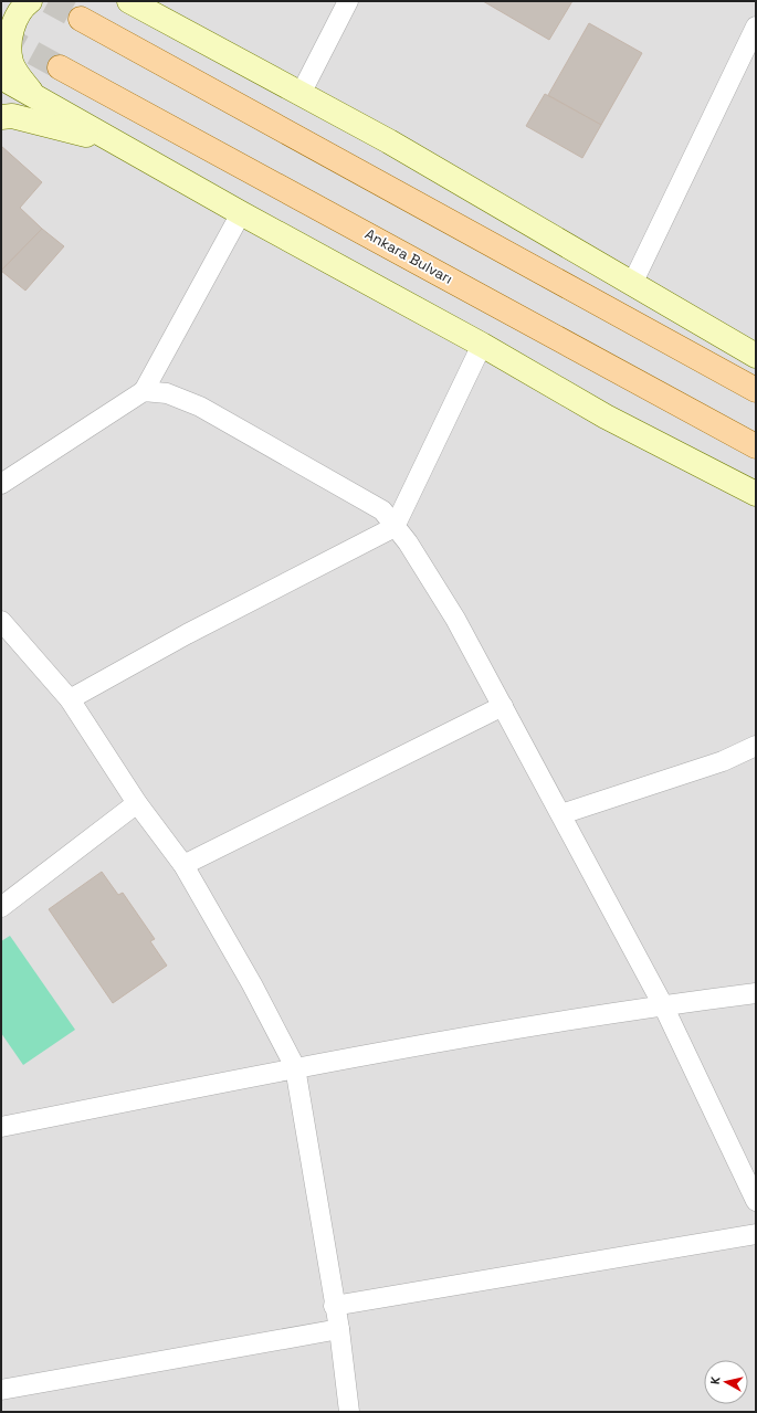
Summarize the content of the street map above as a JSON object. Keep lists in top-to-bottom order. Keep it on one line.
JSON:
{"streets":{"main road":["Ankara Bulvarı"]},"north":"left"}
